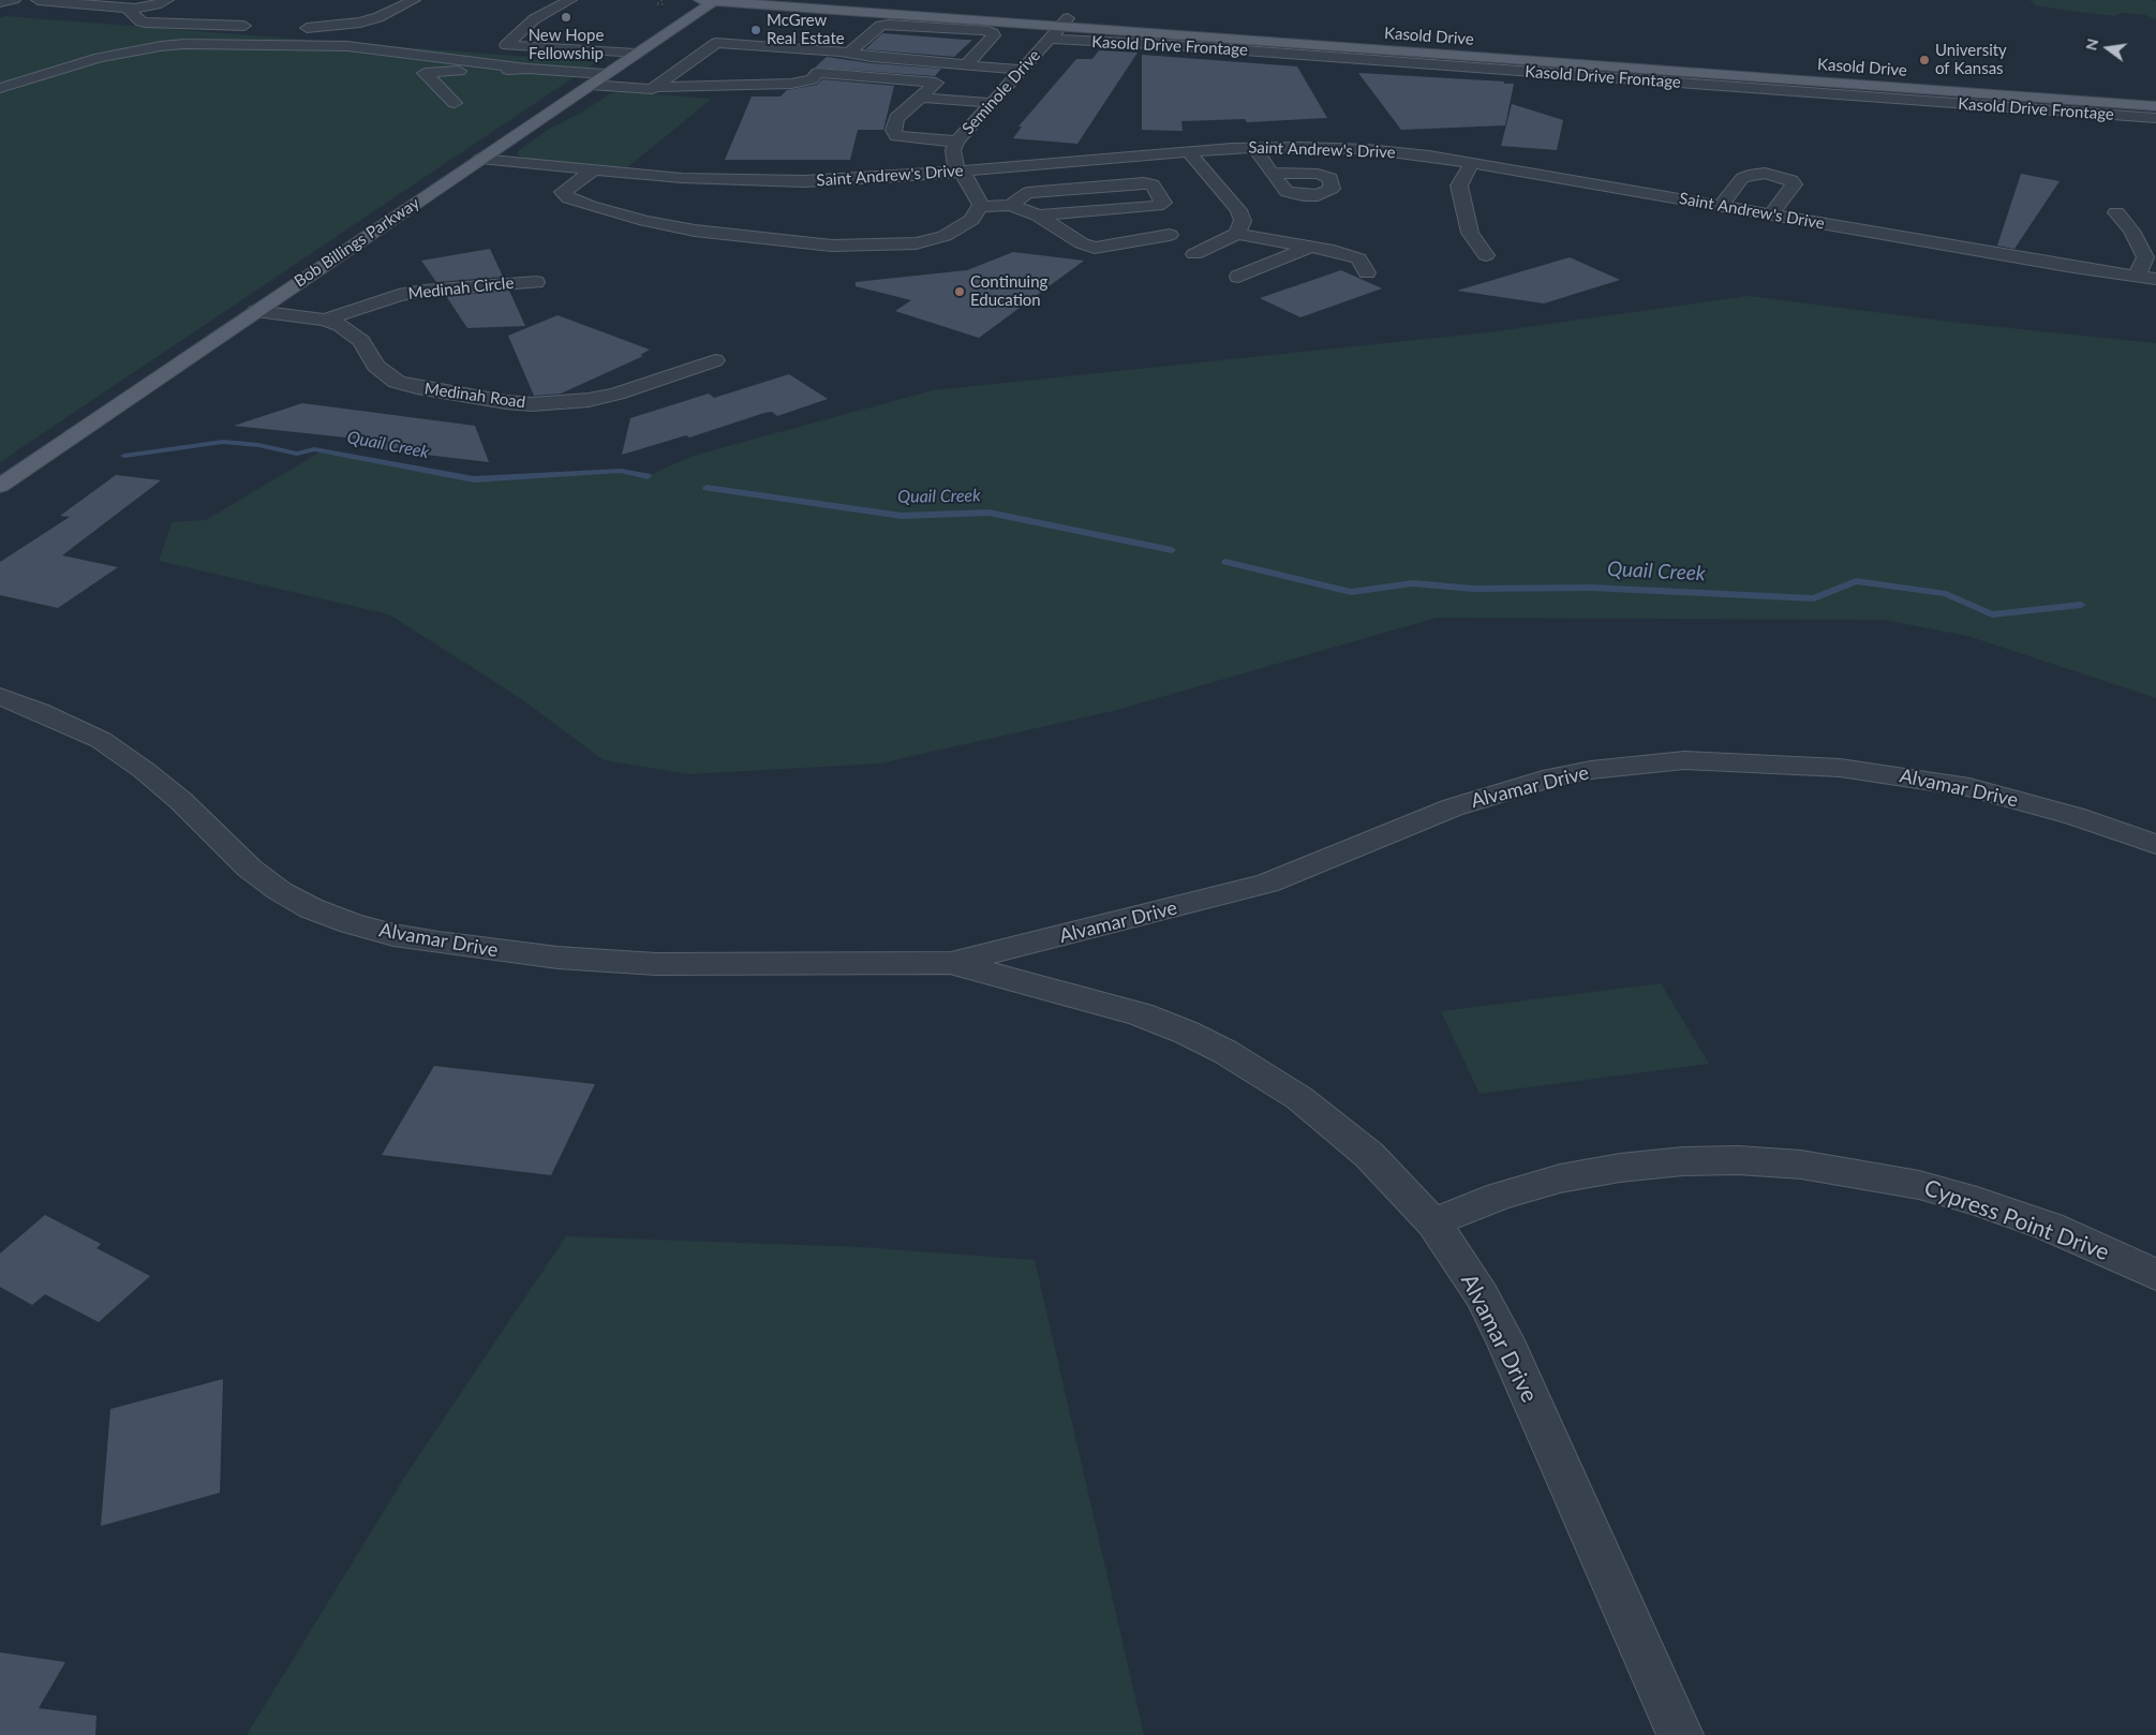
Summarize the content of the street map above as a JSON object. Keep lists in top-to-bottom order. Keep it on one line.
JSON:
{"streets":{"main road":["Kasold Drive","Bob Billings Parkway"],"street":["Kasold Drive Frontage","Seminole Drive","Saint Andrew's Drive","Medinah Circle","Medinah Road","Alvamar Drive","Cypress Point Drive"]},"crossings":[["Kasold Drive","Seminole Drive"],["Kasold Drive","Bob Billings Parkway"],["Kasold Drive Frontage","Seminole Drive"],["Seminole Drive","Saint Andrew's Drive"],["Saint Andrew's Drive","Bob Billings Parkway"],["Bob Billings Parkway","Medinah Road"],["Medinah Circle","Medinah Road"],["Alvamar Drive","Cypress Point Drive"]],"water":["Quail Creek"],"places":["New Hope Fellowship","McGrew Real Estate","University of Kansas","Continuing Education"],"north":"left"}
